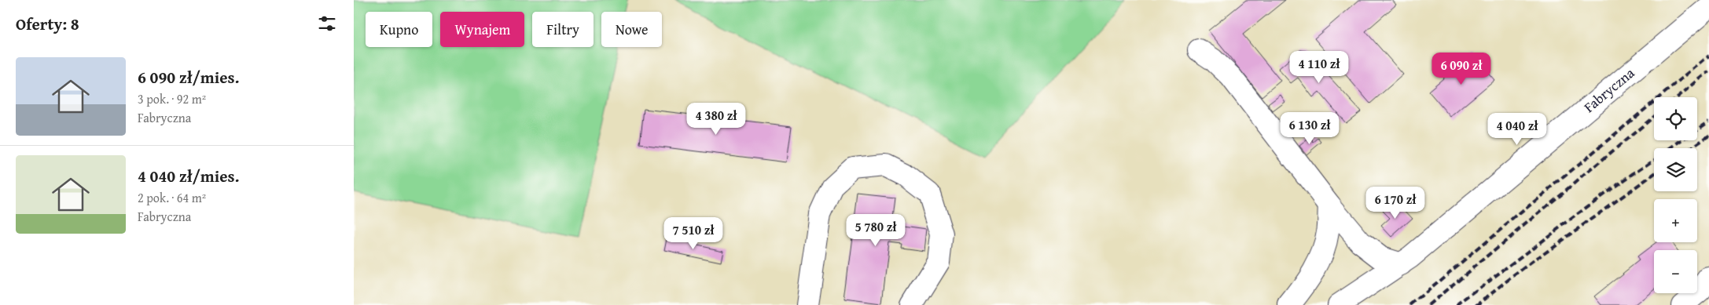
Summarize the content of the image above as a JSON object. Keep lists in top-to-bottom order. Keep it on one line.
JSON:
{"streets":{"street":["Fabryczna"]},"page":{"heading":"Oferty: 8","chip":["Kupno","Wynajem","Filtry","Nowe"],"list":[{"name":"6 090 zł/mies.","note":"3 pok. · 92 m² · Fabryczna"},{"name":"4 040 zł/mies.","note":"2 pok. · 64 m² · Fabryczna"}],"price":["4 110 zł","6 090 zł","4 380 zł","6 130 zł","4 040 zł","6 170 zł","5 780 zł","7 510 zł"],"map_buttons":["+","−"]}}
